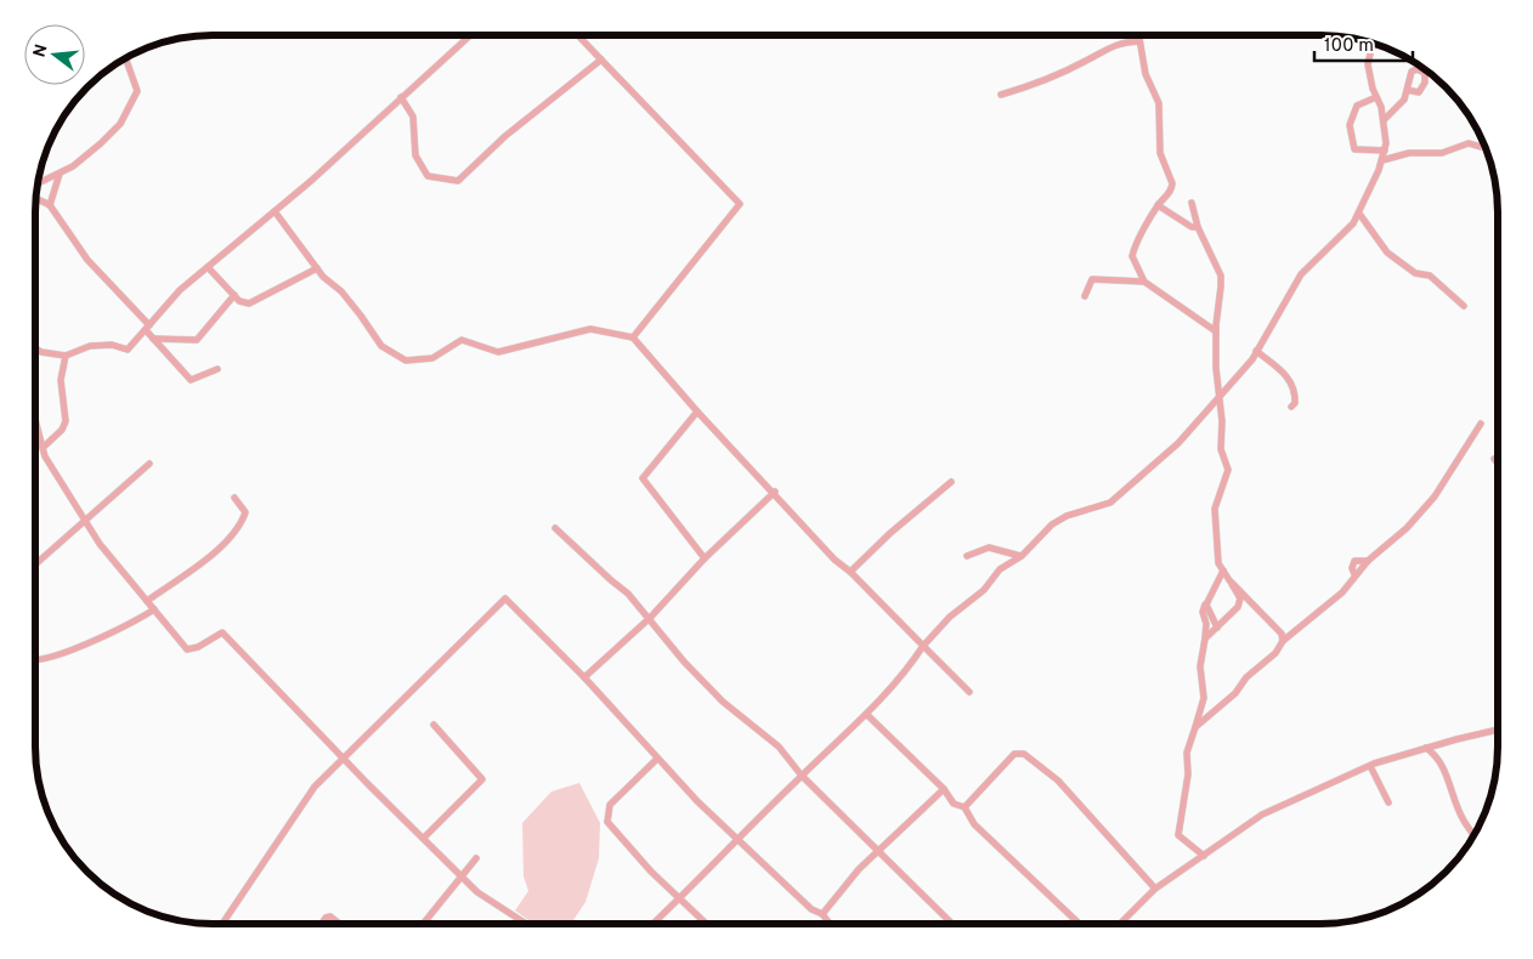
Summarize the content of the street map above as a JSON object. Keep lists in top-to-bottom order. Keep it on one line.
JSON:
{"scale_bar":"100 m","north":"left"}
